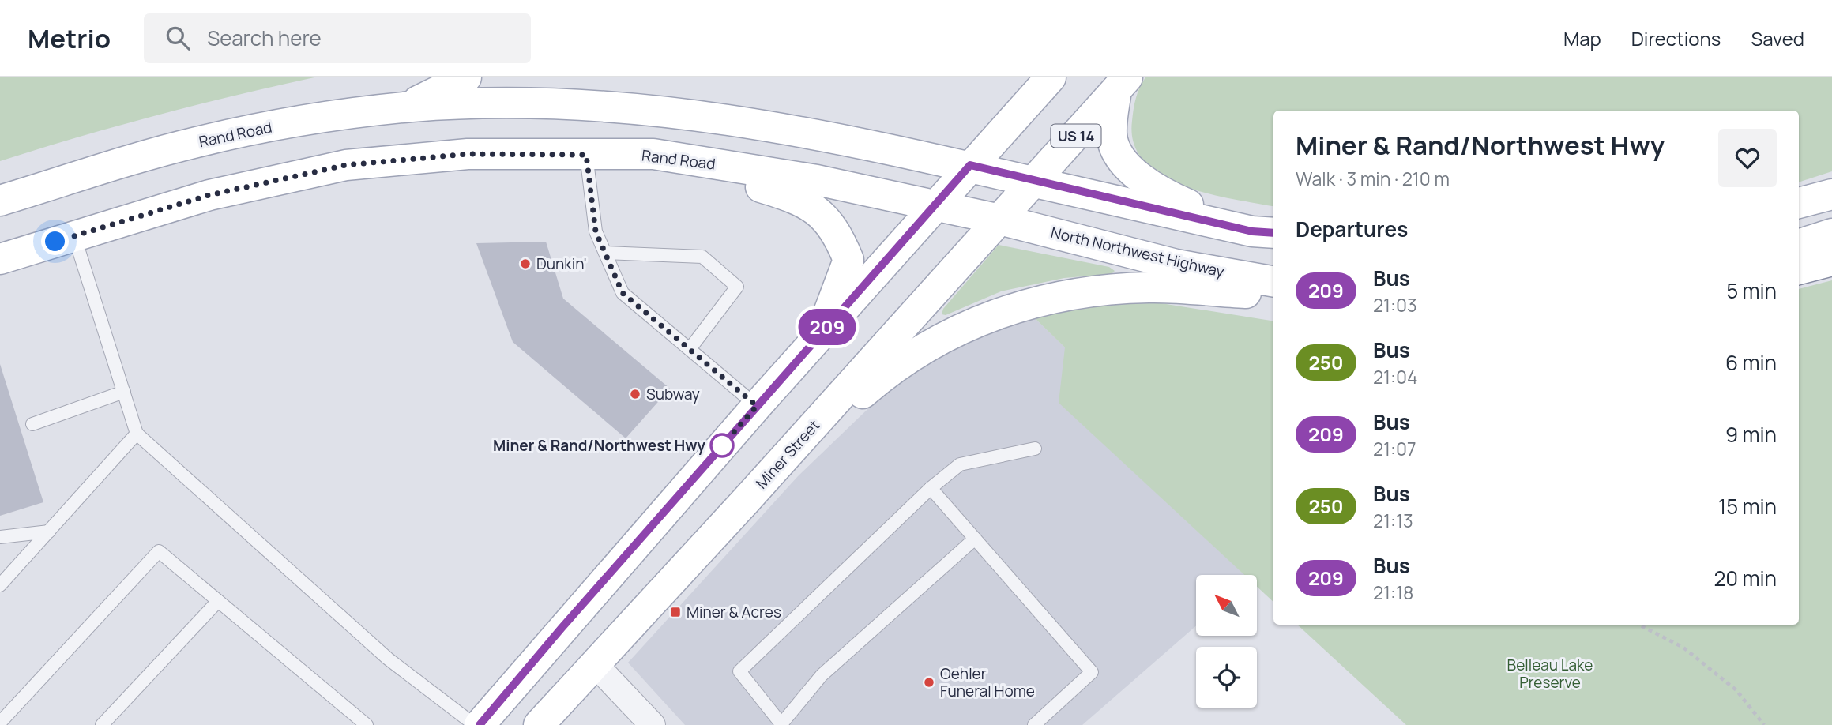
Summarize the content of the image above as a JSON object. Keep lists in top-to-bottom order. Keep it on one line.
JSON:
{"streets":{"main road":["Rand Road","US 14","North Northwest Highway","Miner Street"]},"crossings":[["Rand Road","North Northwest Highway"],["Rand Road","Miner Street"],["US 14","Miner Street"],["North Northwest Highway","Miner Street"]],"parks":["Belleau Lake Preserve"],"places":{"other":["Dunkin'","Subway","Miner & Rand/Northwest Hwy","Oehler Funeral Home"],"transit":["Miner & Acres"]},"lines":["bus line 209"],"north":"top left","page":{"header":"Metrio","search":"Search here","nav":["Map","Directions","Saved"],"on_map":"209","heading":[["Miner & Rand/Northwest Hwy","Walk · 3 min · 210 m"],"Departures"],"list":[{"mark":"209","name":"Bus","note":"21:03","value":"5 min"},{"mark":"250","name":"Bus","note":"21:04","value":"6 min"},{"mark":"209","name":"Bus","note":"21:07","value":"9 min"},{"mark":"250","name":"Bus","note":"21:13","value":"15 min"},{"mark":"209","name":"Bus","note":"21:18","value":"20 min"}]}}
